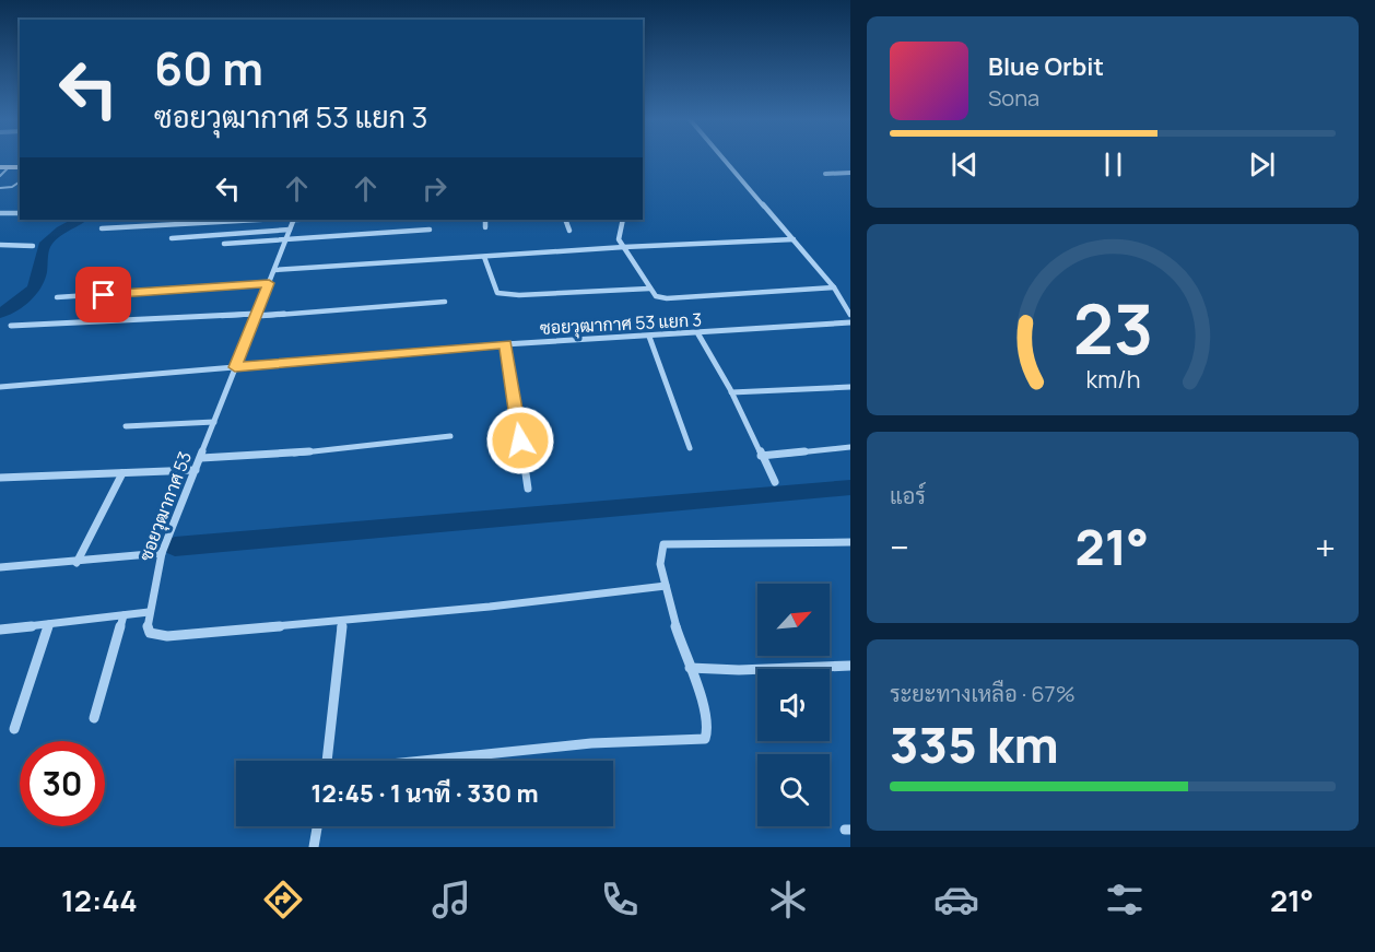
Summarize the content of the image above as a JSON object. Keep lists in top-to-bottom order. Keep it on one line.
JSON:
{"streets":{"street":["ซอยวุฒากาศ 53 แยก 3","ซอยวุฒากาศ 53"]},"crossings":[["ซอยวุฒากาศ 53 แยก 3","ซอยวุฒากาศ 53"]],"north":"top right","page":{"turn":["60 m","ซอยวุฒากาศ 53 แยก 3"],"song":["Blue Orbit","Sona"],"tile":["แอร์",["ระยะทางเหลือ · 67%","335 km"]],"heat":["−","21°","+"],"limit":"30","trip":"12:45 · 1 นาที · 330 m","tabs":["12:44","21°"],"gauge":["23","km/h"]}}
